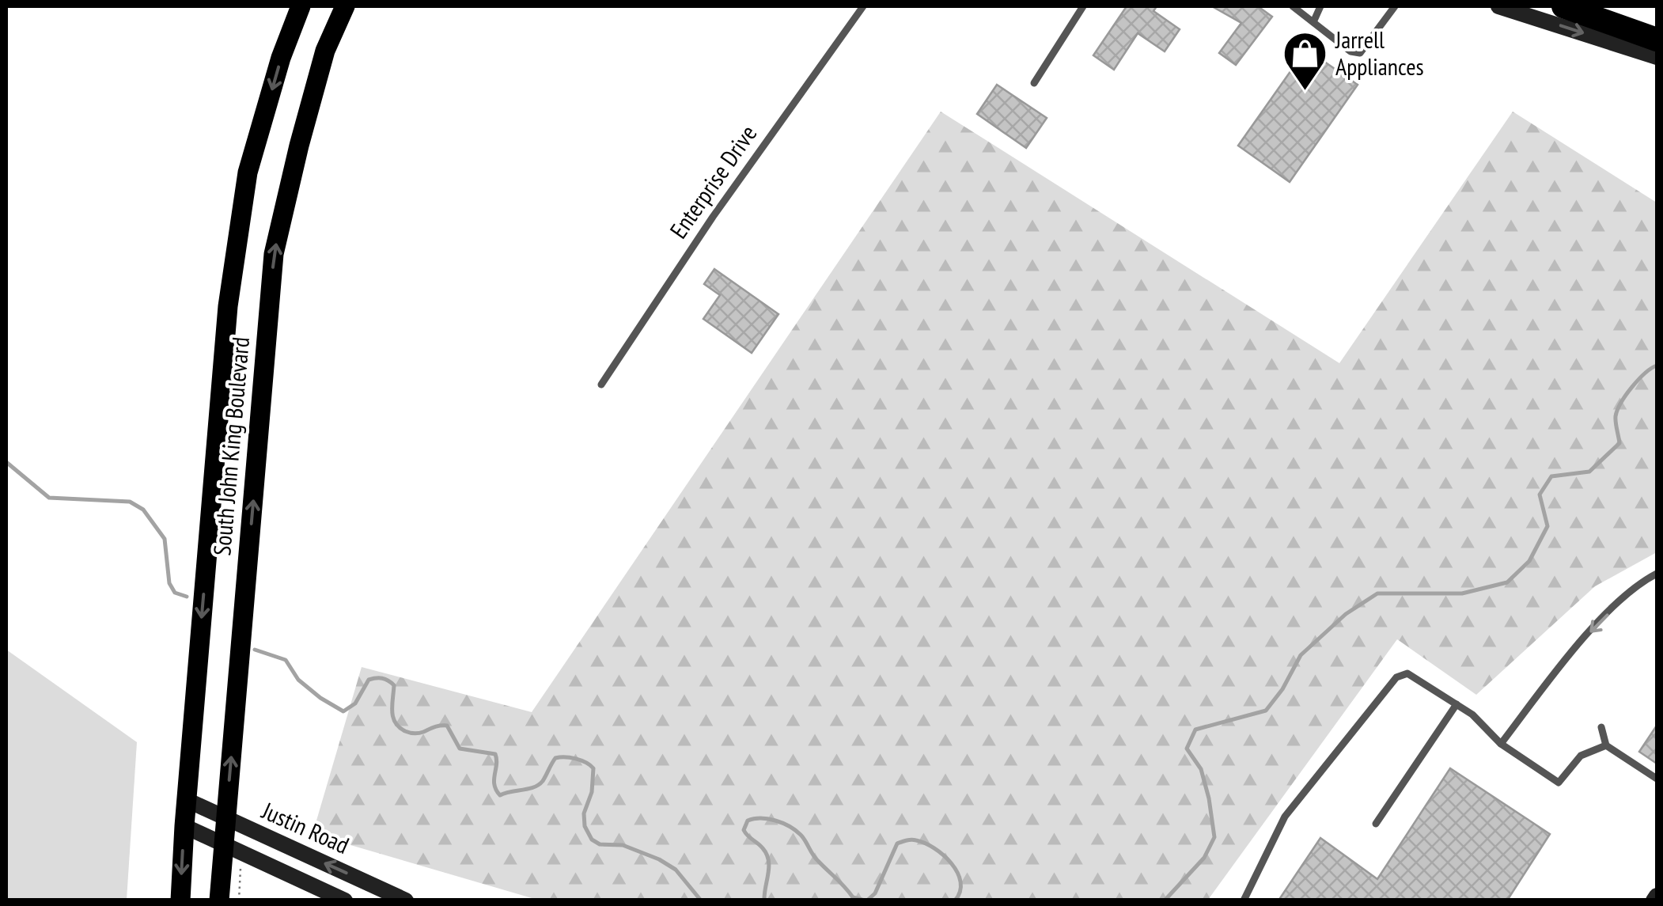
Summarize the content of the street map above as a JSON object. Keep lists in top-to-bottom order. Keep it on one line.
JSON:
{"streets":{"main road":["South John King Boulevard"],"street":["Justin Road"],"lane":["Enterprise Drive"]},"crossings":[["South John King Boulevard","Justin Road"]],"places":{"shop":["Jarrell Appliances"]}}
